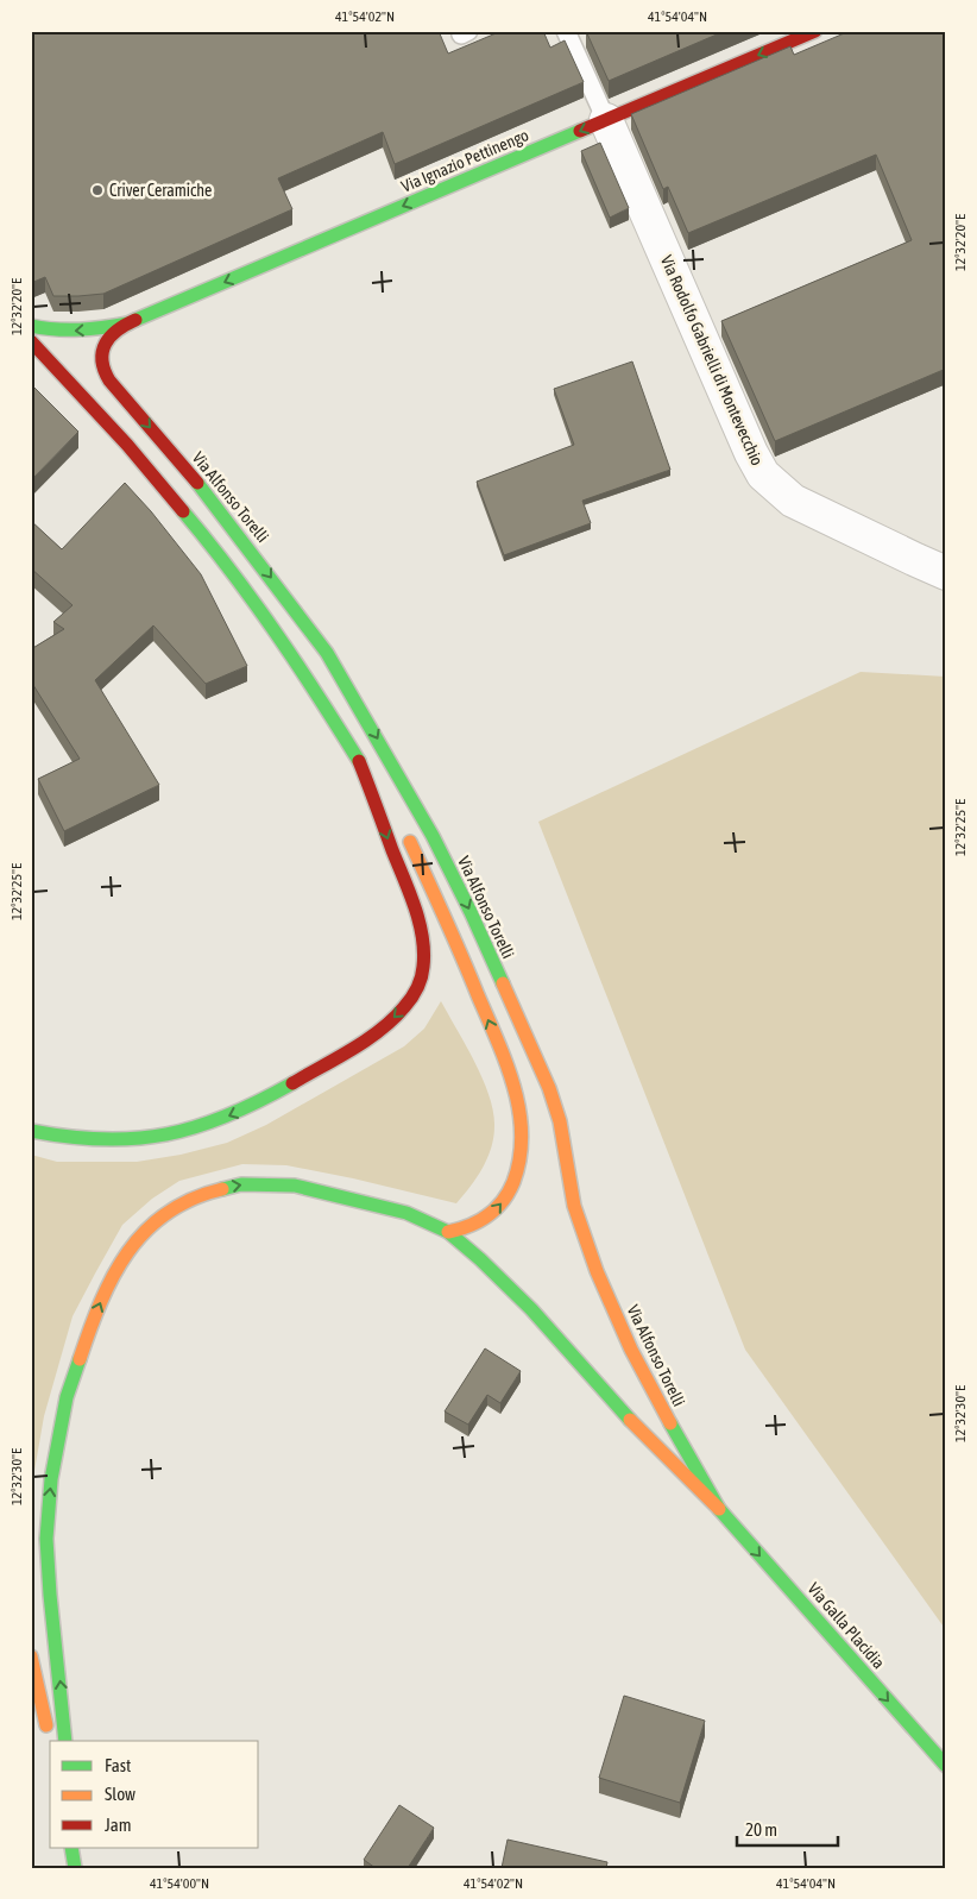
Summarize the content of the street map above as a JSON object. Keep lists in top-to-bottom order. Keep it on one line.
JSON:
{"streets":{"main road":["Via Ignazio Pettinengo","Via Alfonso Torelli","Via Galla Placidia"],"street":["Via Rodolfo Gabrielli di Montevecchio"]},"crossings":[["Via Ignazio Pettinengo","Via Rodolfo Gabrielli di Montevecchio"],["Via Ignazio Pettinengo","Via Alfonso Torelli"],["Via Alfonso Torelli","Via Galla Placidia"]],"one_way":["Via Ignazio Pettinengo","Via Galla Placidia"],"places":["Criver Ceramiche"],"legend":["Fast","Slow","Jam"],"scale_bar":"20 m","coordinates":["41°54'02\"N","41°54'04\"N","12°32'20\"E","12°32'25\"E","12°32'30\"E","41°54'00\"N"]}
